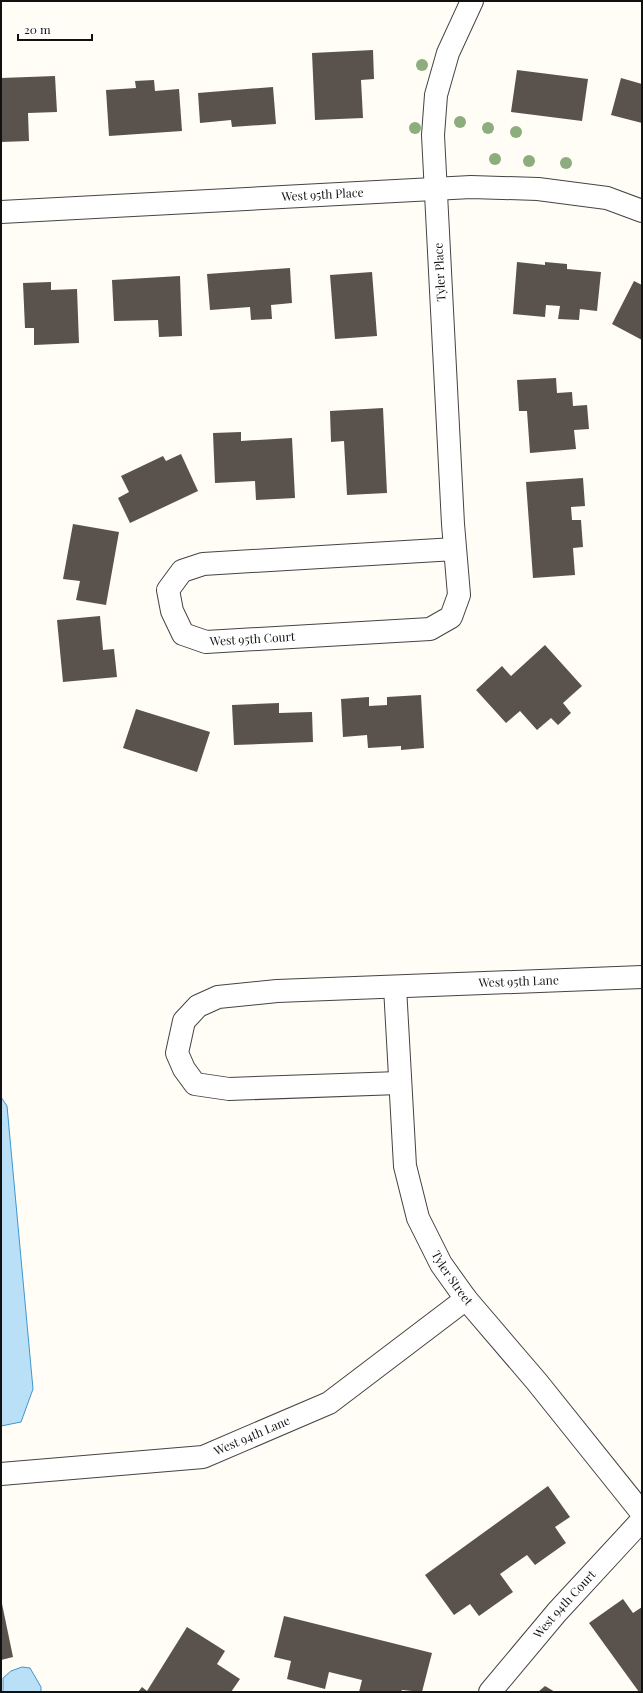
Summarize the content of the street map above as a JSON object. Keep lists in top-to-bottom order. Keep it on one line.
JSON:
{"streets":{"street":["West 95th Place","Tyler Place","West 95th Court","West 95th Lane","Tyler Street","West 94th Lane","West 94th Court"]},"crossings":[["West 95th Place","Tyler Place"],["Tyler Place","West 95th Court"],["West 95th Lane","Tyler Street"],["Tyler Street","West 94th Lane"]],"scale_bar":"20 m"}
